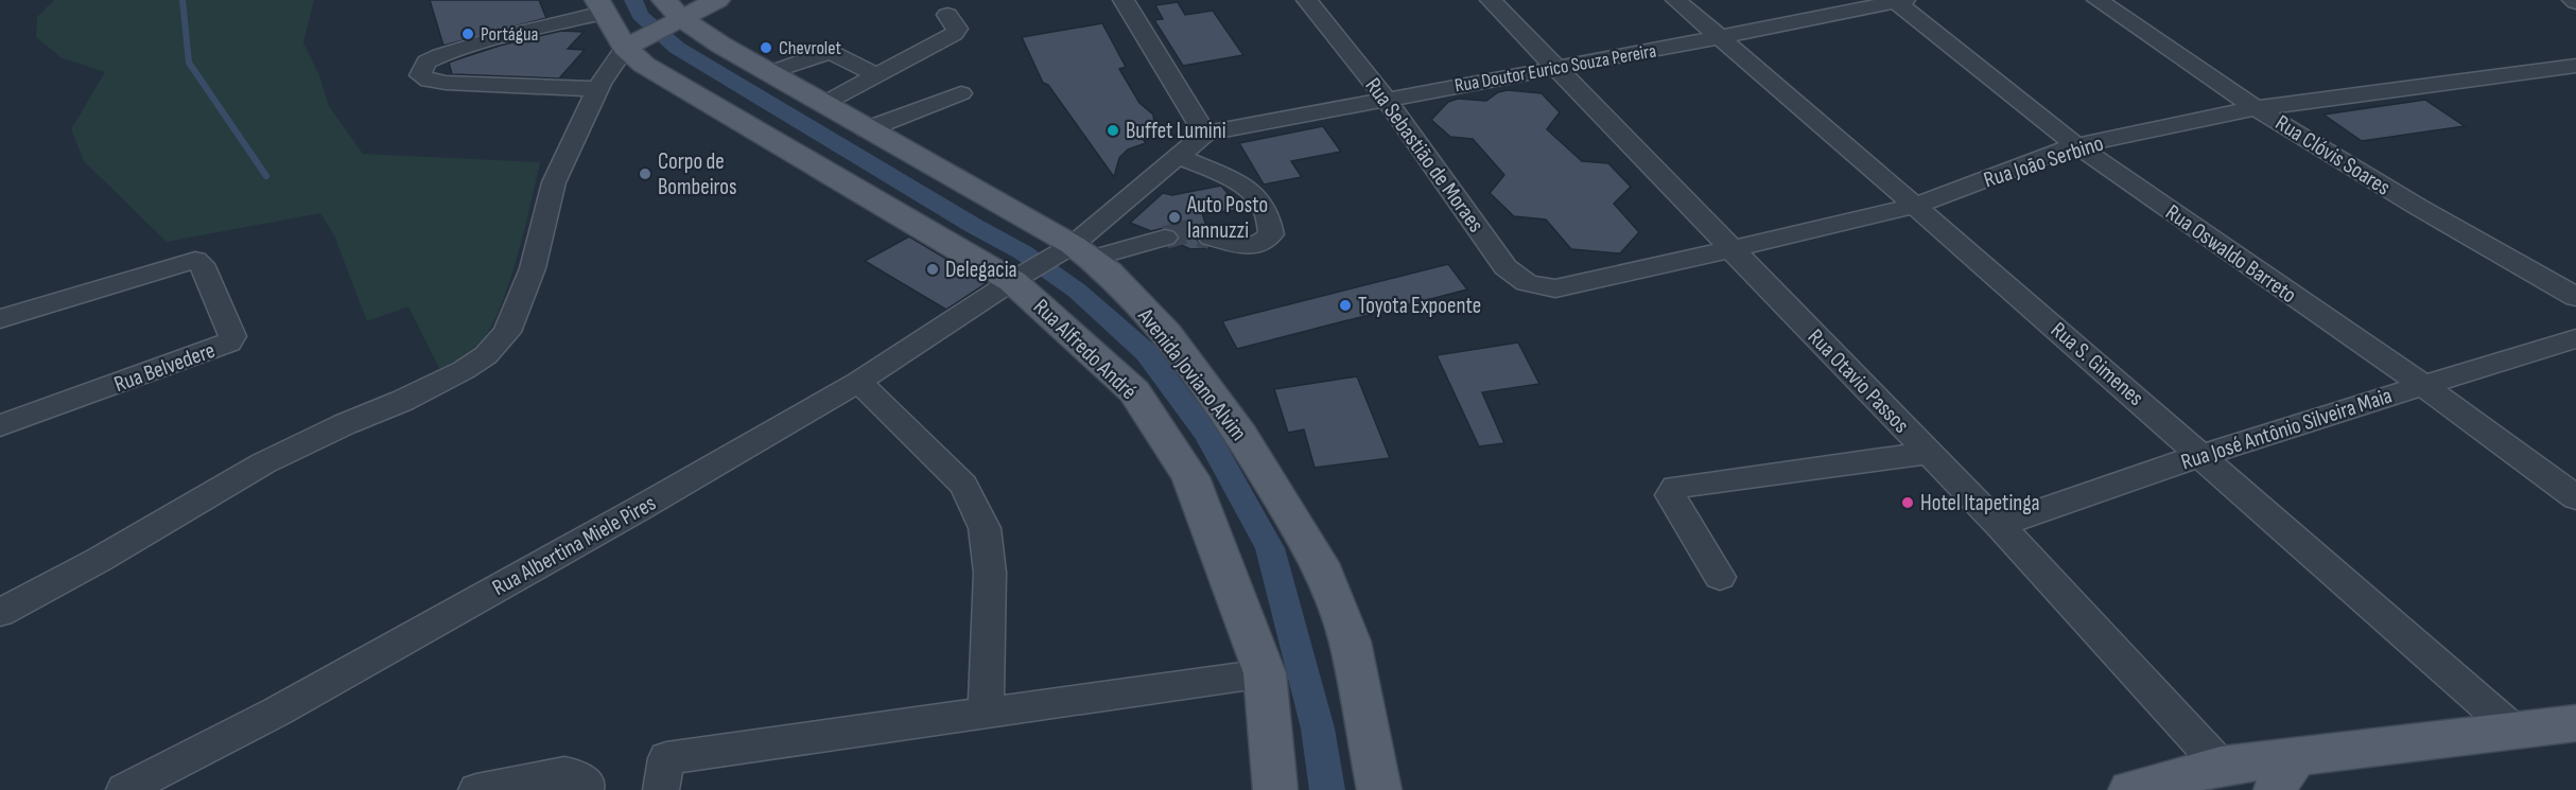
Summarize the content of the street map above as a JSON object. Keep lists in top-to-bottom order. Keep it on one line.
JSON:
{"streets":{"main road":["Rua Alfredo André","Avenida Joviano Alvim"],"street":["Rua Doutor Eurico Souza Pereira","Rua Sebastião de Moraes","Rua Clóvis Soares","Rua João Serbino","Rua Oswaldo Barreto","Rua S. Gimenes","Rua Belvedere","Rua Otavio Passos","Rua José Antônio Silveira Maia","Rua Albertina Miele Pires"]},"crossings":[["Rua Doutor Eurico Souza Pereira","Rua Sebastião de Moraes"],["Rua Doutor Eurico Souza Pereira","Rua Oswaldo Barreto"],["Rua Doutor Eurico Souza Pereira","Rua S. Gimenes"],["Rua Doutor Eurico Souza Pereira","Rua Otavio Passos"],["Rua Sebastião de Moraes","Rua João Serbino"],["Rua Clóvis Soares","Rua João Serbino"],["Rua João Serbino","Rua Oswaldo Barreto"],["Rua João Serbino","Rua S. Gimenes"],["Rua João Serbino","Rua Otavio Passos"],["Rua Oswaldo Barreto","Rua José Antônio Silveira Maia"],["Rua Alfredo André","Rua Albertina Miele Pires"],["Rua S. Gimenes","Rua José Antônio Silveira Maia"],["Avenida Joviano Alvim","Rua Albertina Miele Pires"],["Rua Otavio Passos","Rua José Antônio Silveira Maia"]],"places":["Portágua","Chevrolet","Buffet Lumini","Corpo de Bombeiros","Auto Posto Iannuzzi","Delegacia","Toyota Expoente","Hotel Itapetinga"]}
